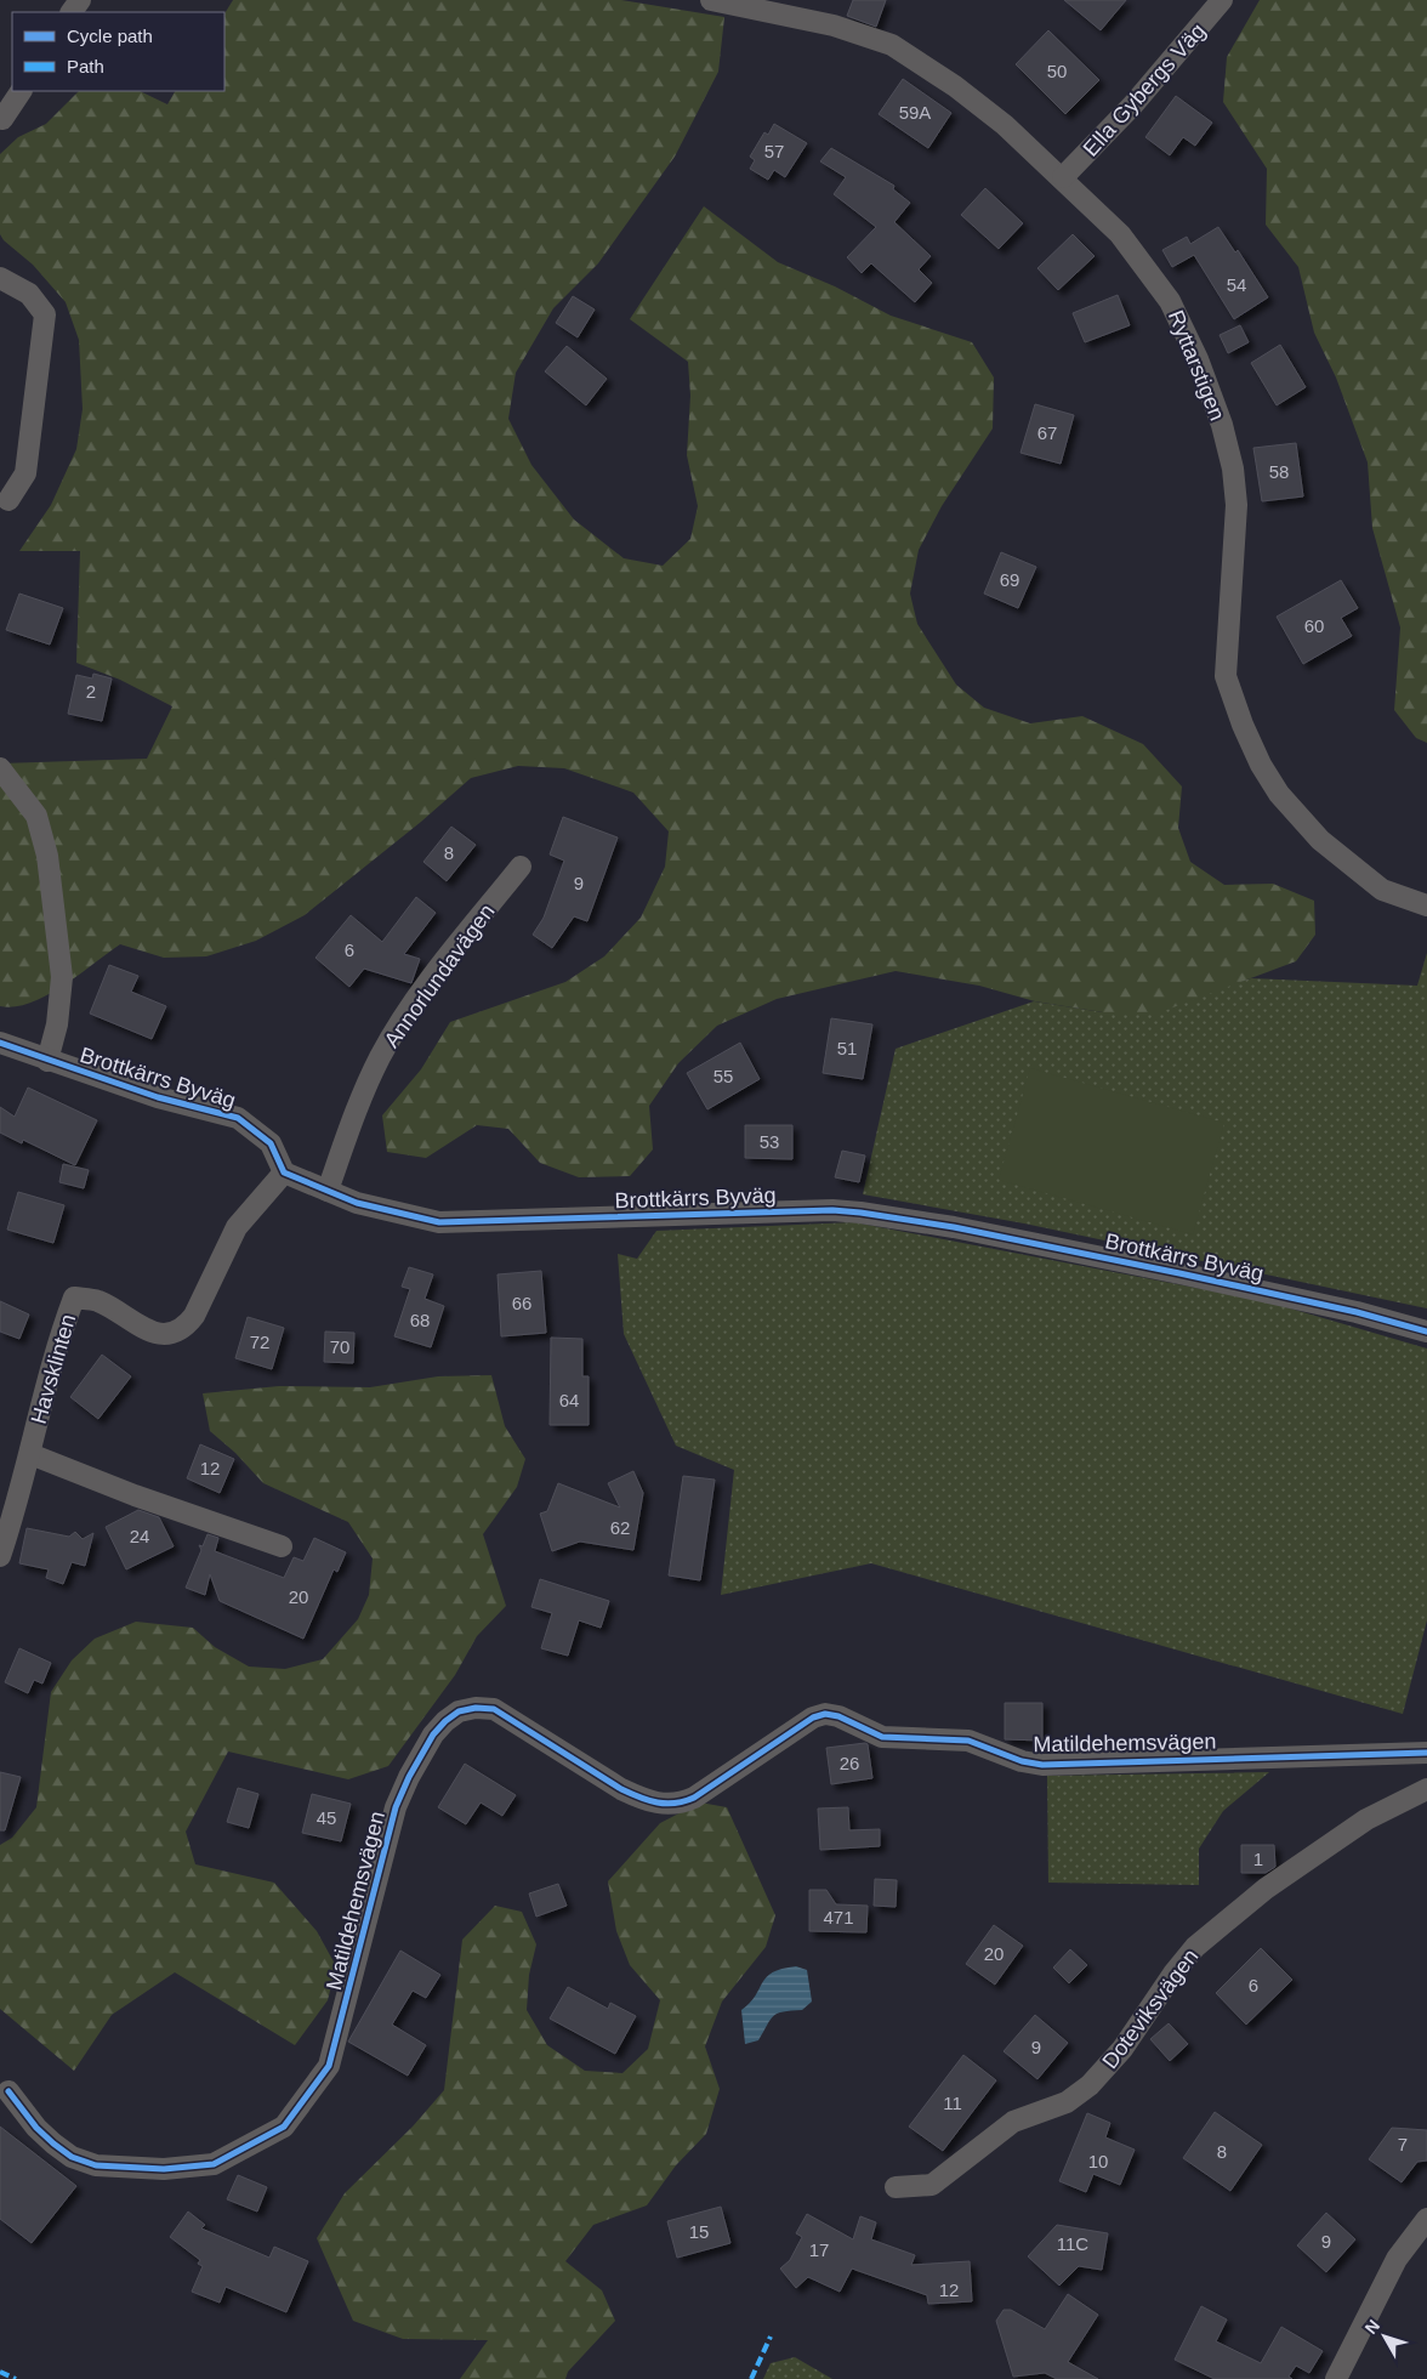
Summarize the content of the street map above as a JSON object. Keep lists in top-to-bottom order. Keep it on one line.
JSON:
{"streets":{"street":["Ella Gybergs Väg","Ryttarstigen","Annorlundavägen","Brottkärrs Byväg","Havsklinten","Matildehemsvägen","Doteviksvägen"]},"crossings":[["Ella Gybergs Väg","Ryttarstigen"],["Annorlundavägen","Brottkärrs Byväg"],["Brottkärrs Byväg","Havsklinten"]],"house_numbers":["50","59A","57","54","67","58","69","60","2","8","9","6","51","55","53","66","68","72","70","64","12","62","24","20","26","45","1","471","20","6","9","11","7","8","10","15","9","11C","17","12"],"legend":["Cycle path","Path"],"north":"top left"}
